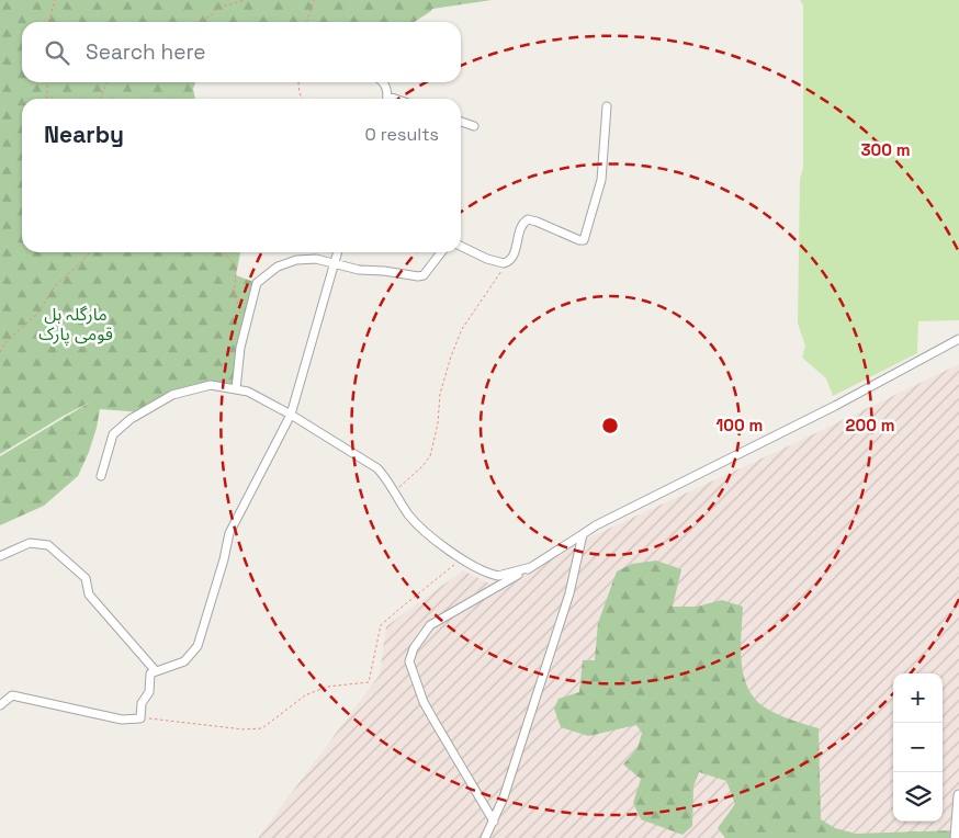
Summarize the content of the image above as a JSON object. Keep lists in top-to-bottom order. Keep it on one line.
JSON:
{"parks":["مارگلہ ہل قومی پارک"],"page":{"search":"Search here","heading":["Nearby","0 results"],"map_buttons":["+","−"]},"rings":["300 m","100 m","200 m"]}
